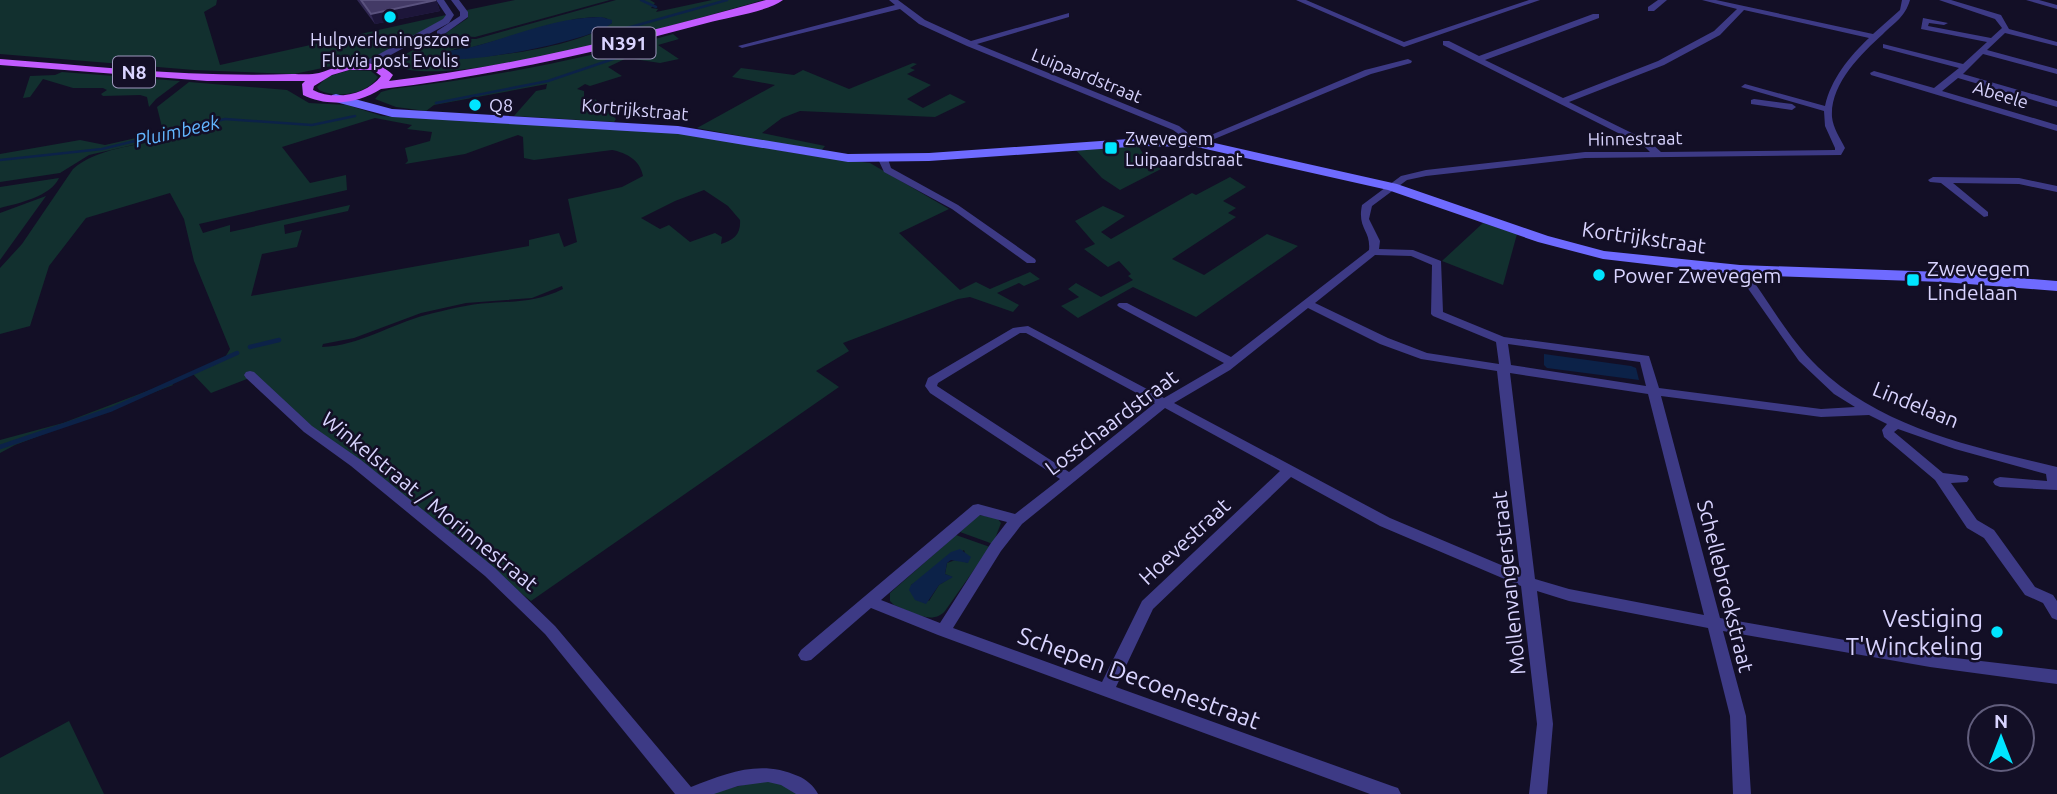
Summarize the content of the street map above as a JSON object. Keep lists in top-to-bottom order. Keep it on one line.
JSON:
{"streets":{"main road":["N391","N8","Kortrijkstraat"],"street":["Luipaardstraat","Abeele","Hinnestraat","Lindelaan","Losschaardstraat","Winkelstraat / Morinnestraat","Hoevestraat","Mollenvangerstraat","Schellebroekstraat","Schepen Decoenestraat"]},"crossings":[["N391","N8"],["N8","Kortrijkstraat"],["Luipaardstraat","Kortrijkstraat"],["Kortrijkstraat","Hinnestraat"],["Kortrijkstraat","Lindelaan"],["Losschaardstraat","Schepen Decoenestraat"],["Hoevestraat","Schepen Decoenestraat"],["Mollenvangerstraat","Schellebroekstraat"]],"water":["Pluimbeek"],"places":{"other":["Hulpverleningszone Fluvia post Evolis","Q8","Power Zwevegem","Vestiging T'Winckeling"],"transit":["Zwevegem Luipaardstraat","Zwevegem Lindelaan"]},"north":"top"}
